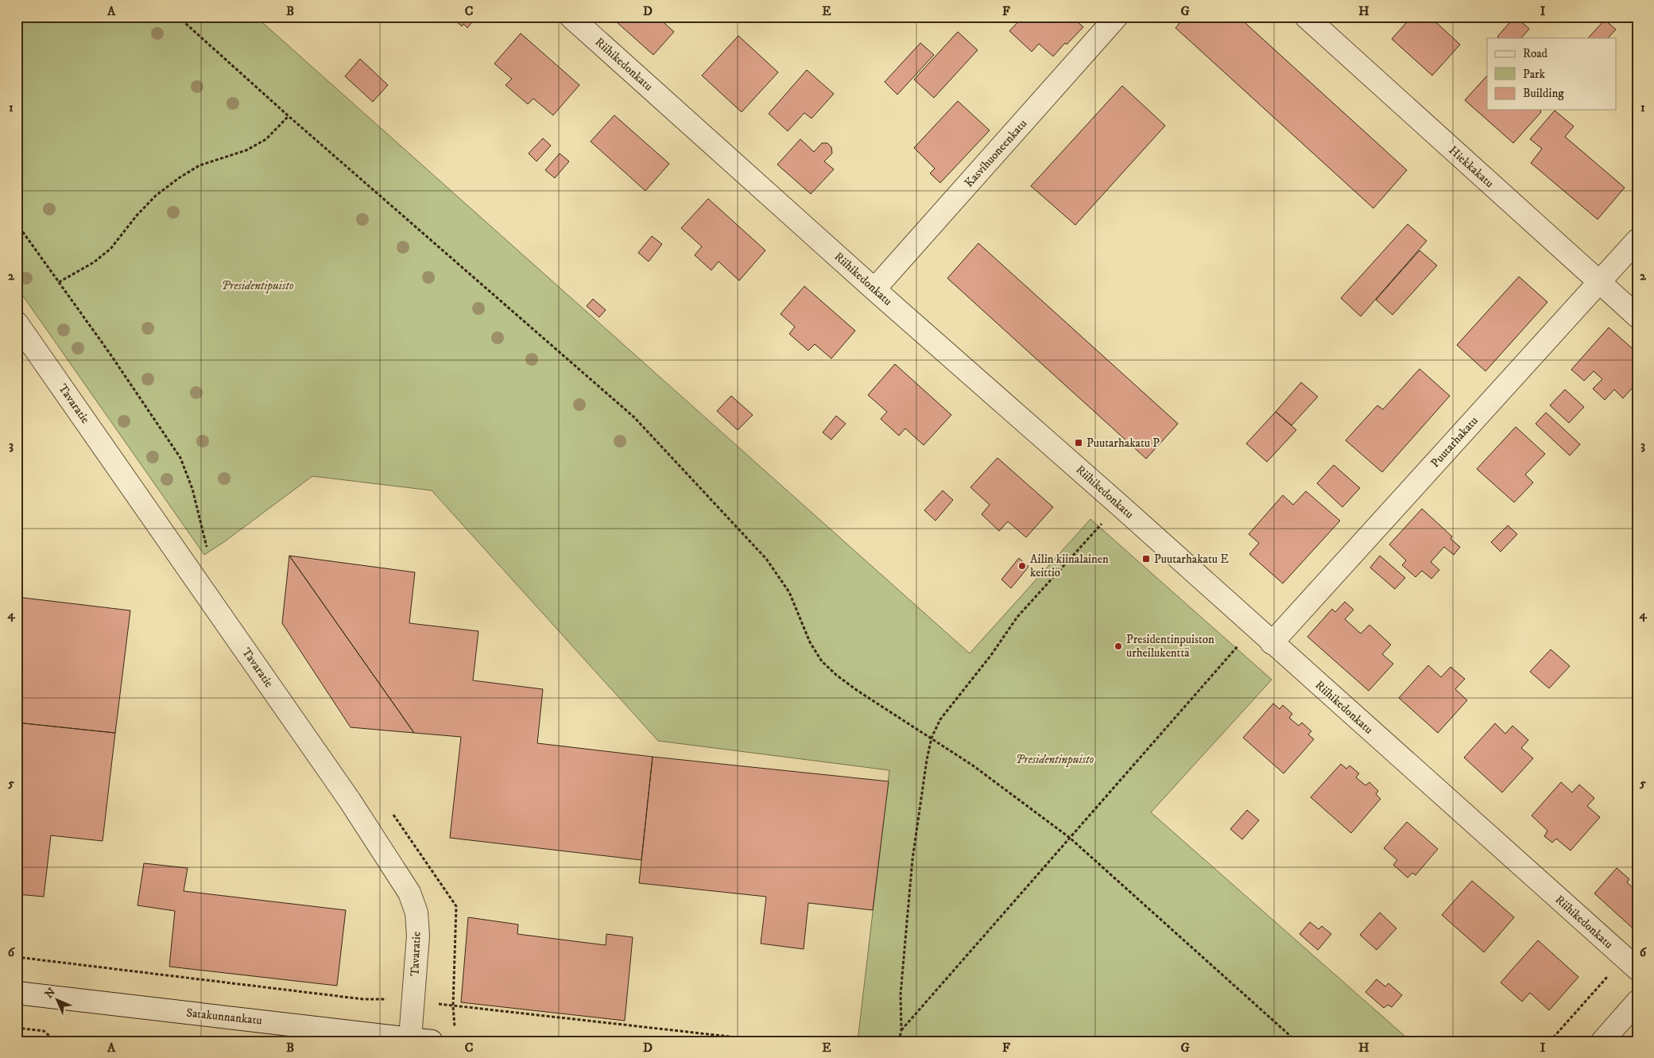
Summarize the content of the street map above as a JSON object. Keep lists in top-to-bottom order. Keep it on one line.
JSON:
{"streets":{"street":["Riihikedonkatu","Kasvihuoneenkatu","Hiekkakatu","Tavaratie","Puutarhakatu","Satakunnankatu"]},"crossings":[["Riihikedonkatu","Kasvihuoneenkatu"],["Riihikedonkatu","Puutarhakatu"],["Hiekkakatu","Puutarhakatu"],["Tavaratie","Satakunnankatu"]],"parks":["Presidentipuisto","Presidentinpuisto"],"places":{"transit":["Puutarhakatu P","Puutarhakatu E"],"other":["Ailin kiinalainen keittiö","Presidentinpuiston urheilukenttä"]},"legend":["Road","Park","Building"],"north":"top left","grid":{"columns":["A","B","C","D","E","F","G","H","I"],"rows":["1","2","3","4","5","6"]}}
